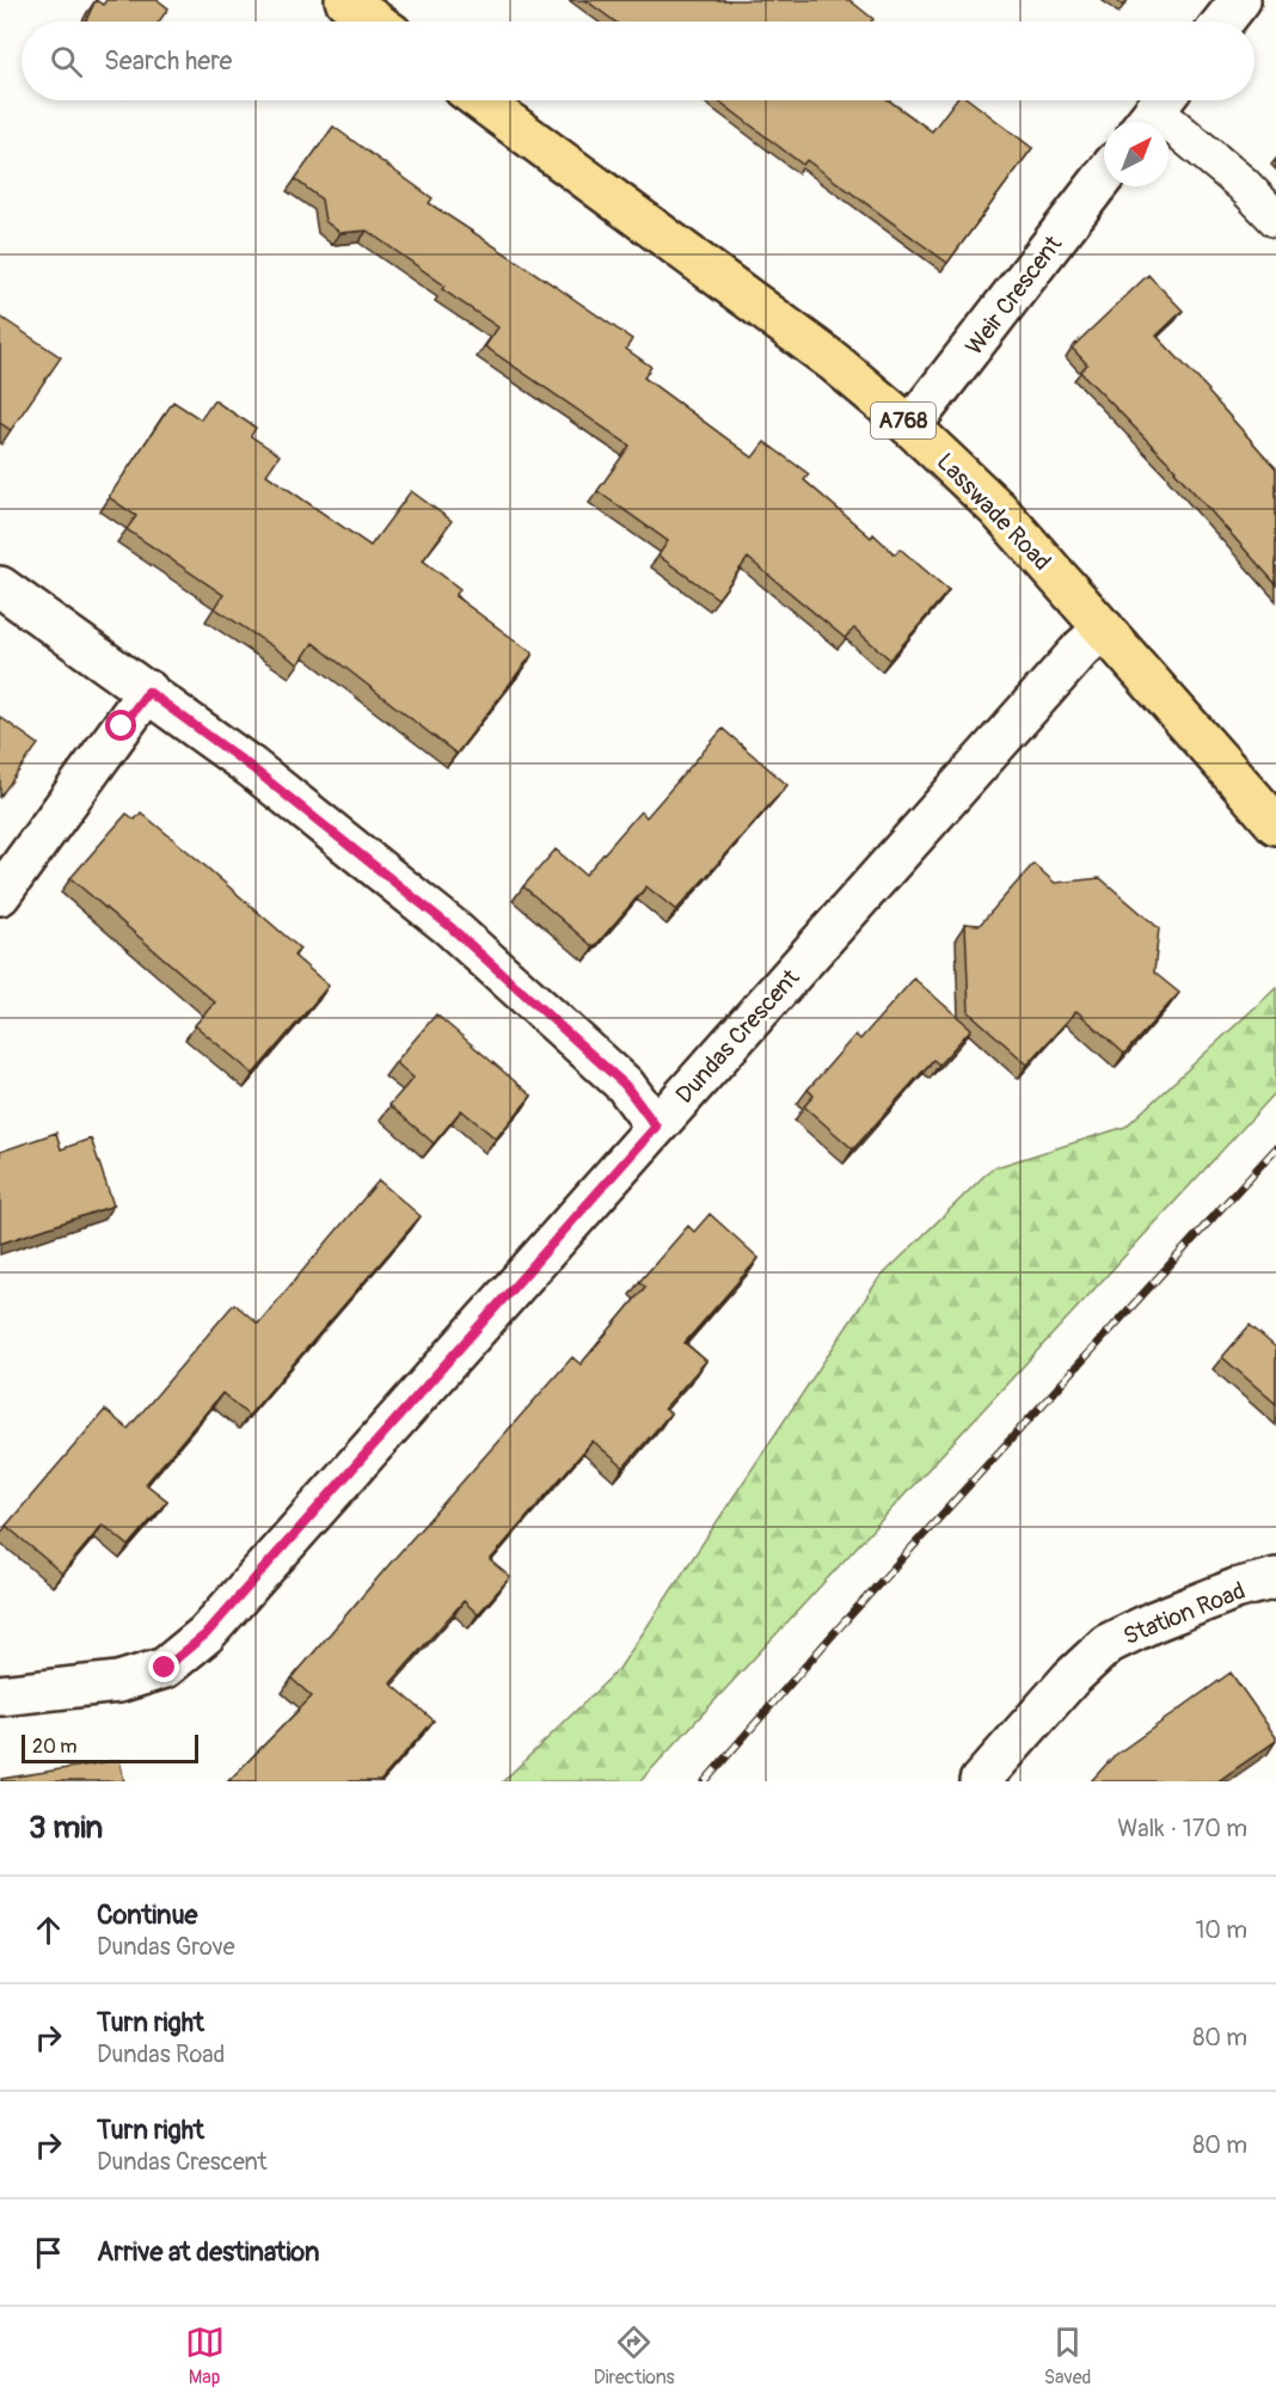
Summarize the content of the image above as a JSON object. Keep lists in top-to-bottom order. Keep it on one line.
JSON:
{"streets":{"main road":["A768","Lasswade Road"],"street":["Weir Crescent","Dundas Crescent","Station Road"]},"crossings":[["Weir Crescent","Lasswade Road"],["Lasswade Road","Dundas Crescent"]],"scale_bar":"20 m","north":"top right","page":{"search":"Search here","scale":"20 m","heading":["3 min","Walk · 170 m"],"list":[["Continue","Dundas Grove","10 m"],["Turn right","Dundas Road","80 m"],["Turn right","Dundas Crescent","80 m"],"Arrive at destination"],"nav":["Map","Directions","Saved"]}}
